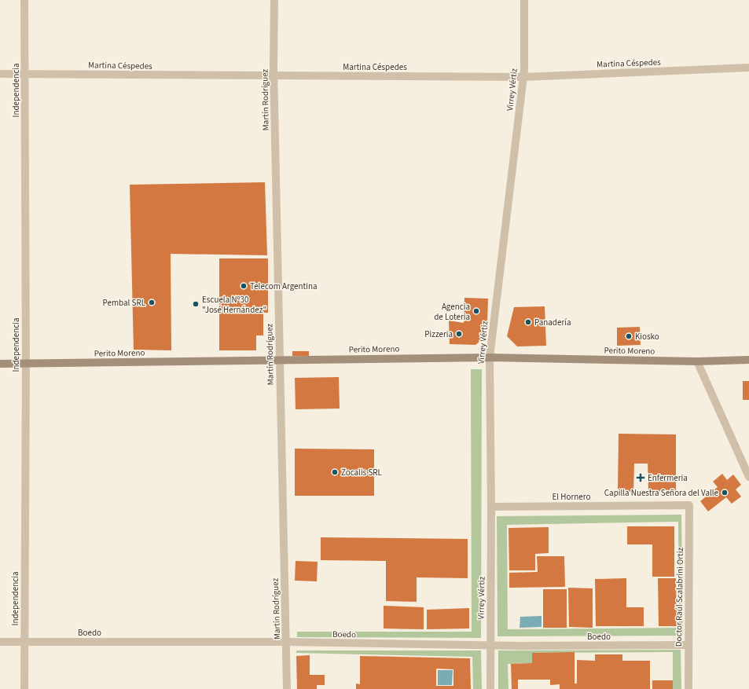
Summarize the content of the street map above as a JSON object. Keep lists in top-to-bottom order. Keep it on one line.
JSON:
{"streets":{"street":["Martina Céspedes","Virrey Vértiz","Independencia","Martín Rodríguez","Perito Moreno","El Hornero","Doctor Raúl Scalabrini Ortiz","Boedo"]},"crossings":[["Martina Céspedes","Virrey Vértiz"],["Martina Céspedes","Independencia"],["Martina Céspedes","Martín Rodríguez"],["Virrey Vértiz","Perito Moreno"],["Virrey Vértiz","El Hornero"],["Virrey Vértiz","Boedo"],["Independencia","Perito Moreno"],["Independencia","Boedo"],["Martín Rodríguez","Perito Moreno"],["Martín Rodríguez","Boedo"],["El Hornero","Doctor Raúl Scalabrini Ortiz"],["Doctor Raúl Scalabrini Ortiz","Boedo"]],"places":{"other":["Telecom Argentina","Pembal SRL","Escuela Nº30 \"José Hernández\"","Agencia de Loteria","Panadería","Pizzeria","Kiosko","Zocalis SRL","Capilla Nuestra Señora del Valle"],"health":["Enfermeria"]}}
